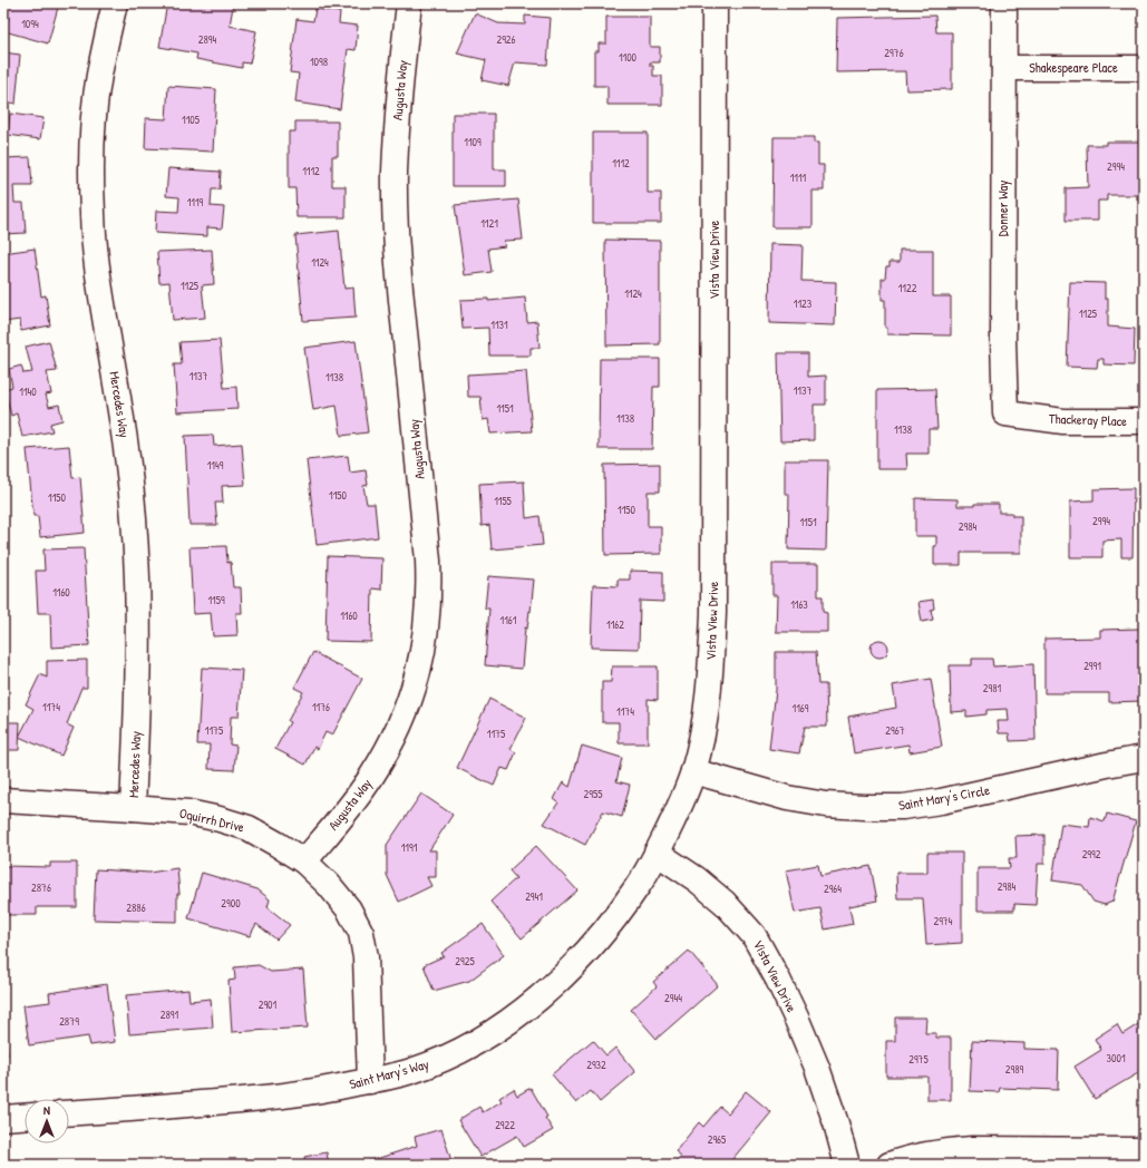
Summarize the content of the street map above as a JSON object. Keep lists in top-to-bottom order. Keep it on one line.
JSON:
{"streets":{"street":["Shakespeare Place","Augusta Way","Donner Way","Vista View Drive","Mercedes Way","Thackeray Place","Saint Mary's Circle","Oquirrh Drive","Saint Mary's Way"]},"crossings":[["Shakespeare Place","Donner Way"],["Augusta Way","Oquirrh Drive"],["Donner Way","Thackeray Place"],["Vista View Drive","Saint Mary's Circle"],["Vista View Drive","Saint Mary's Way"],["Mercedes Way","Oquirrh Drive"],["Oquirrh Drive","Saint Mary's Way"]],"house_numbers":["1094","2894","2926","2976","1100","1098","1105","1109","1112","2994","1112","1111","1119","1121","1124","1125","1122","1124","1123","1125","1131","1137","1138","1137","1140","1151","1138","1138","1149","1150","1150","1155","1150","2994","1151","2984","1160","1159","1163","1160","1161","1162","2991","2981","1174","1176","1169","1174","1175","2967","1175","2955","1191","2992","2984","2876","2964","2941","2900","2886","2974","2925","2944","2901","2891","2879","3001","2975","2932","2989","2922","2965"],"north":"top"}
